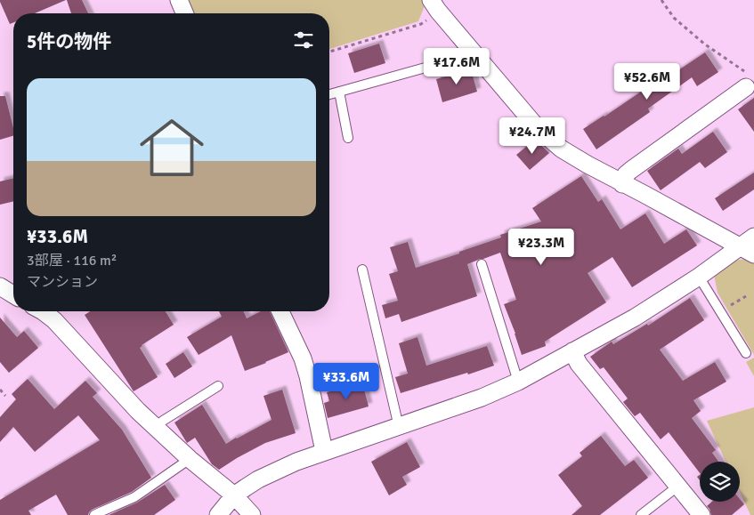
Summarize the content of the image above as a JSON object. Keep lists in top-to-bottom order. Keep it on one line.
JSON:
{"page":{"heading":"5件の物件","price":["¥17.6M","¥52.6M","¥24.7M","¥23.3M","¥33.6M"],"list":[{"name":"¥33.6M","note":"3部屋 · 116 m² · マンション"}]}}
